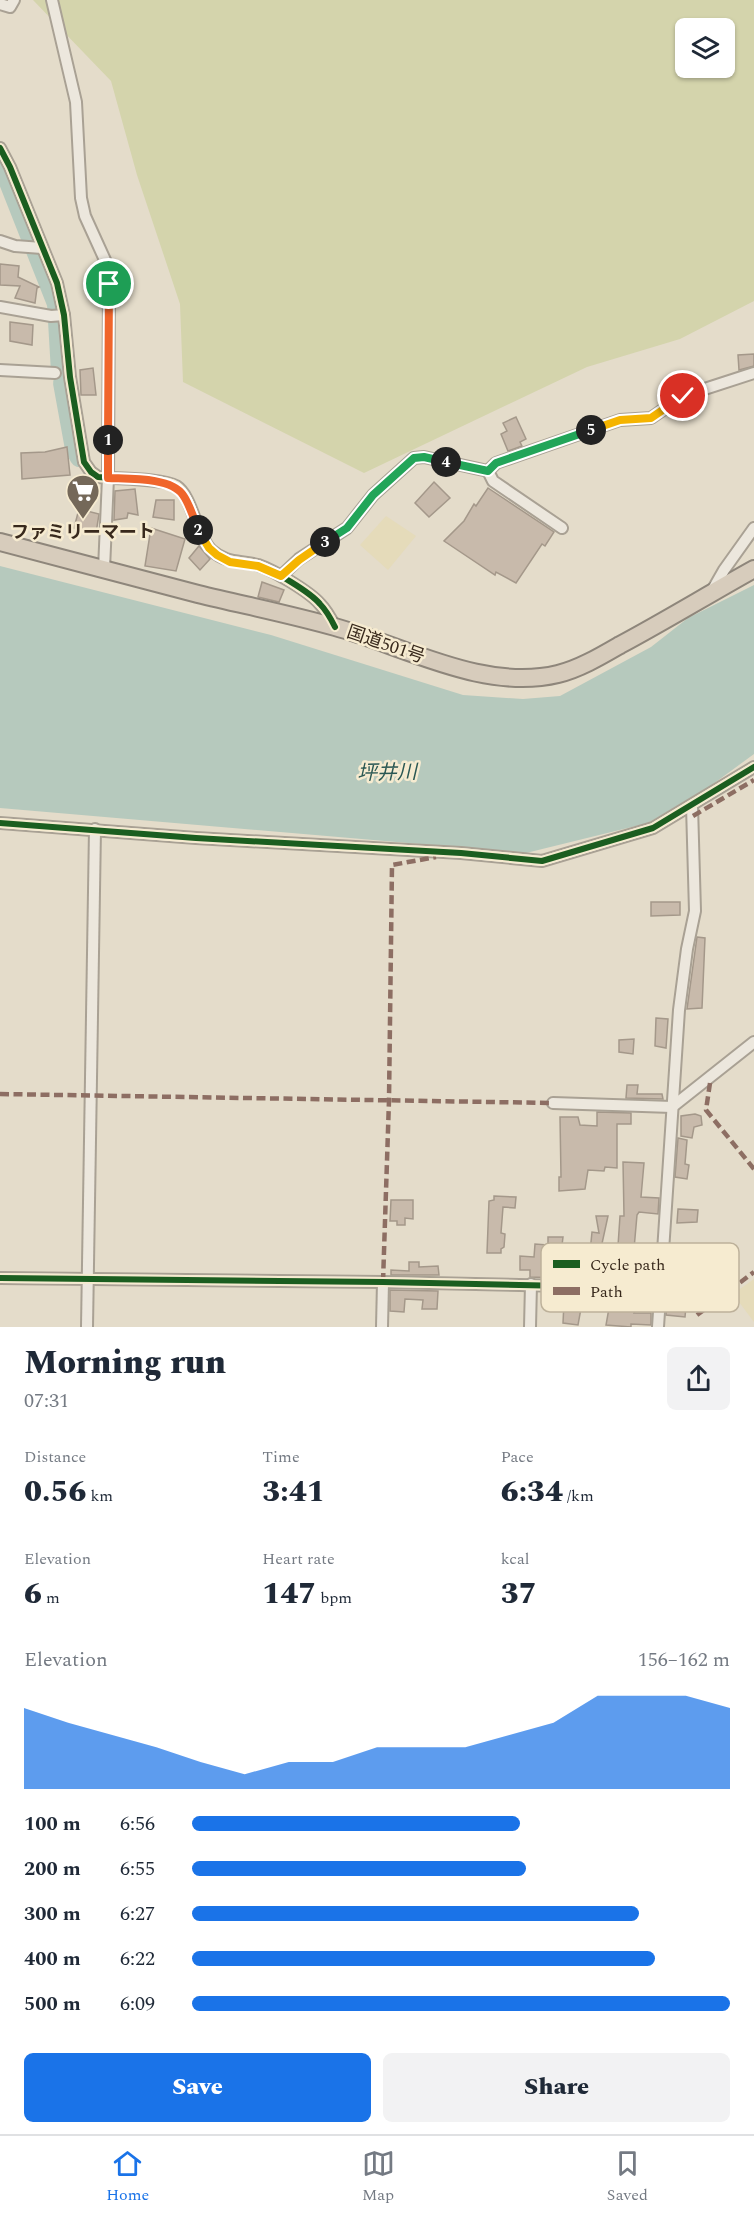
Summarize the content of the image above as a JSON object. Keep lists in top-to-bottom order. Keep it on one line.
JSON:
{"streets":{"highway":["国道501号"]},"water":["坪井川"],"places":{"supermarket":["ファミリーマート"]},"legend":["Cycle path","Path"],"page":{"pins":["5","1","4","2","3"],"heading":["Morning run","07:31"],"stats":[["Distance","0.56 km"],["Time","3:41"],["Pace","6:34 /km"],["Elevation","6 m"],["Heart rate","147 bpm"],["kcal","37"]],"chart":["Elevation","156–162 m"],"list":[{"name":"100 m","note":"6:56"},{"name":"200 m","note":"6:55"},{"name":"300 m","note":"6:27"},{"name":"400 m","note":"6:22"},{"name":"500 m","note":"6:09"}],"buttons":["Save","Share"],"tabs":["Home","Map","Saved"]}}
